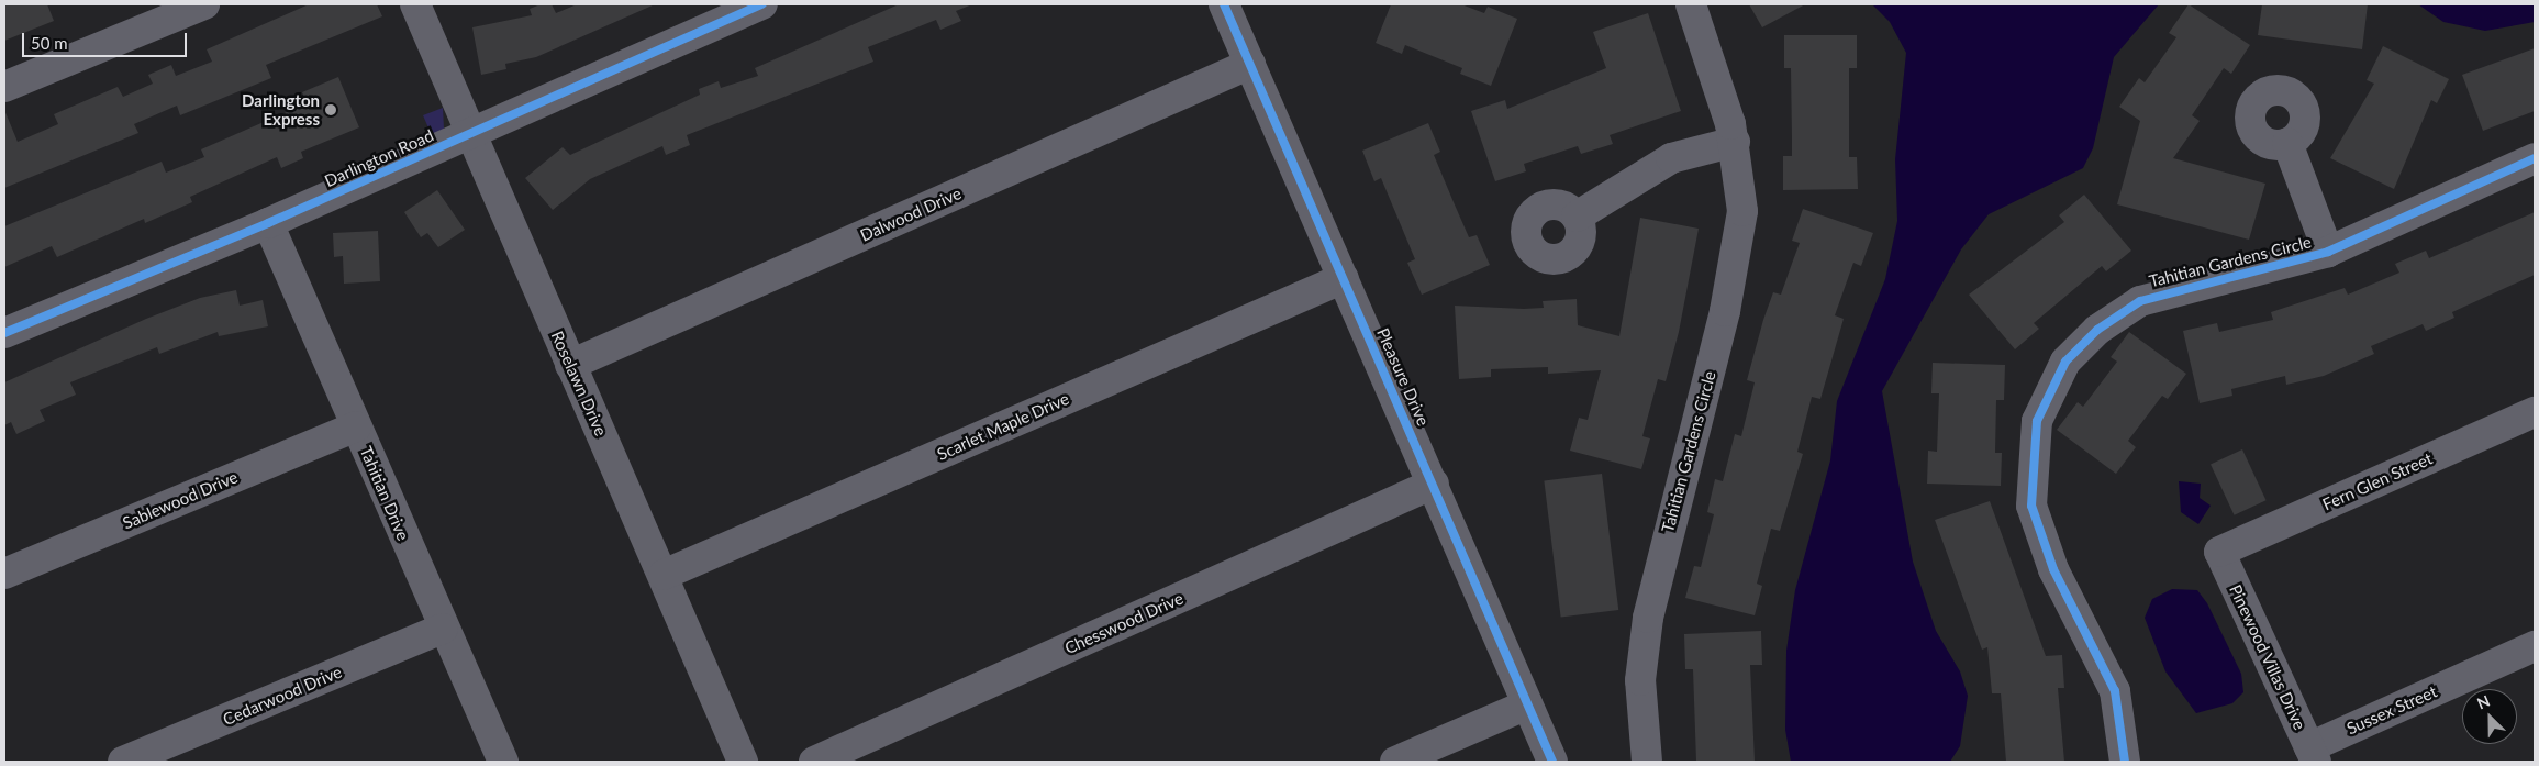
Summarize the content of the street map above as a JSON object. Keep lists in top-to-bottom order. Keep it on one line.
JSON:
{"streets":{"street":["Darlington Road","Dalwood Drive","Tahitian Gardens Circle","Pleasure Drive","Roselawn Drive","Scarlet Maple Drive","Fern Glen Street","Tahitian Drive","Sablewood Drive","Chesswood Drive","Pinewood Villas Drive","Cedarwood Drive","Sussex Street"]},"crossings":[["Darlington Road","Roselawn Drive"],["Darlington Road","Tahitian Drive"],["Dalwood Drive","Pleasure Drive"],["Dalwood Drive","Roselawn Drive"],["Pleasure Drive","Scarlet Maple Drive"],["Pleasure Drive","Chesswood Drive"],["Roselawn Drive","Scarlet Maple Drive"],["Fern Glen Street","Pinewood Villas Drive"],["Tahitian Drive","Sablewood Drive"],["Tahitian Drive","Cedarwood Drive"],["Pinewood Villas Drive","Sussex Street"]],"places":["Darlington Express"],"scale_bar":"50 m","north":"top left"}
